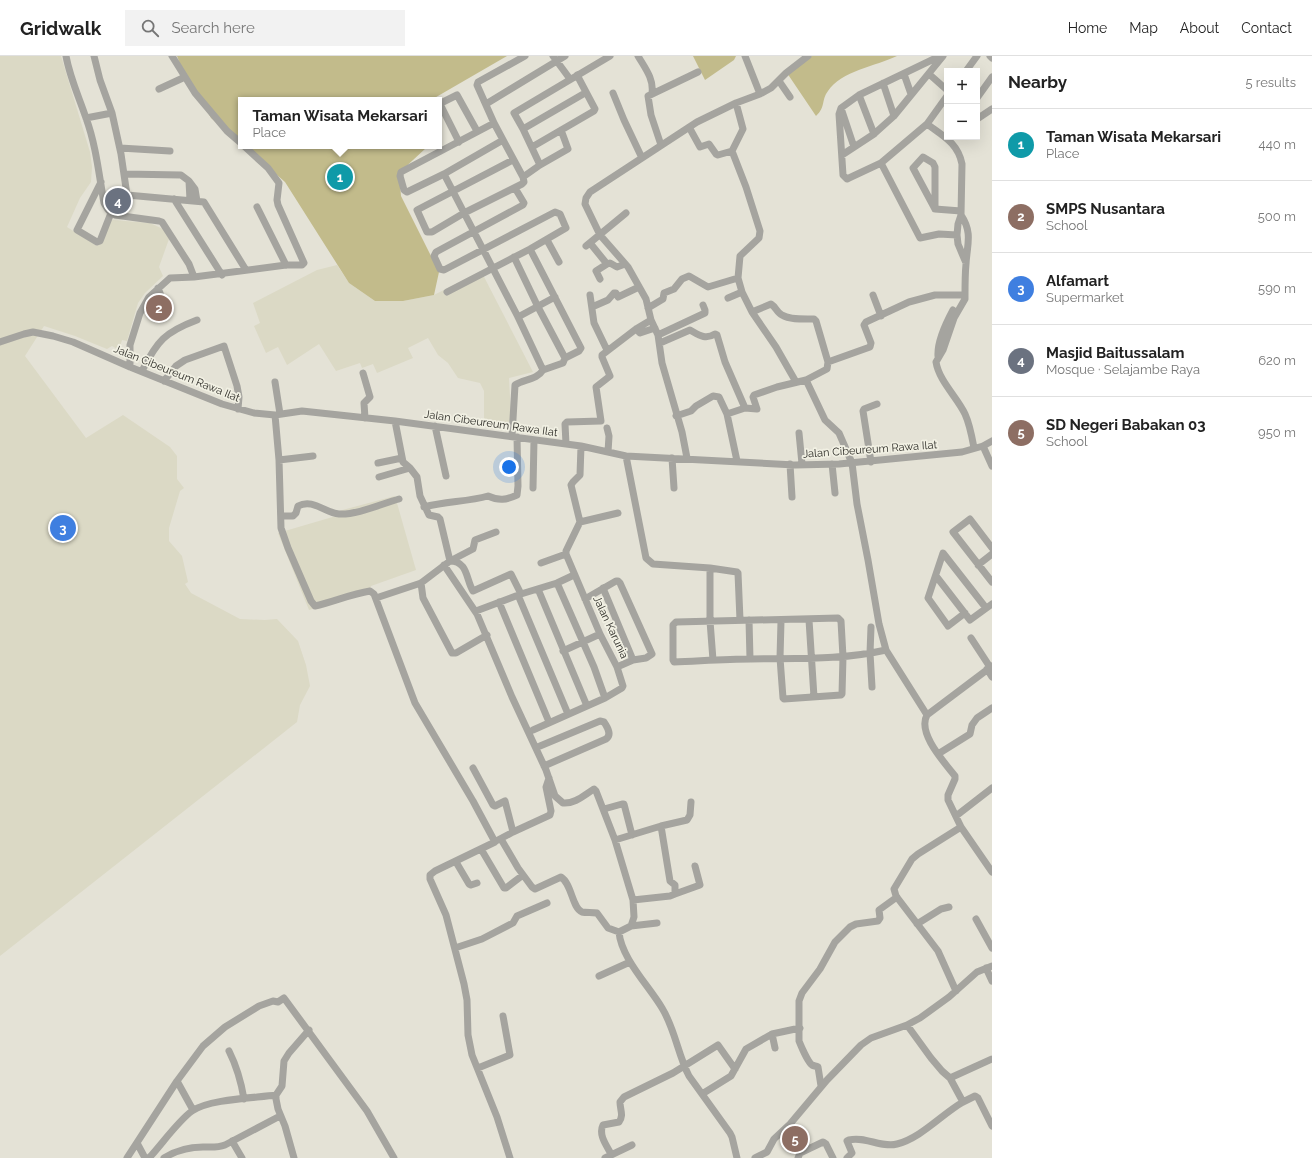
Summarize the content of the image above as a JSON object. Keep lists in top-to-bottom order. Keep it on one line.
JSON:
{"streets":{"street":["Jalan Cibeureum Rawa Ilat","Jalan Karunia"]},"page":{"header":"Gridwalk","search":"Search here","nav":["Home","Map","About","Contact"],"heading":["Nearby","5 results"],"map_buttons":["+","−"],"popup":["Taman Wisata Mekarsari","Place"],"list":[{"mark":"1","name":"Taman Wisata Mekarsari","note":"Place","value":"440 m"},{"mark":"2","name":"SMPS Nusantara","note":"School","value":"500 m"},{"mark":"3","name":"Alfamart","note":"Supermarket","value":"590 m"},{"mark":"4","name":"Masjid Baitussalam","note":"Mosque · Selajambe Raya","value":"620 m"},{"mark":"5","name":"SD Negeri Babakan 03","note":"School","value":"950 m"}],"pins":["1","4","2","3","5"]}}
